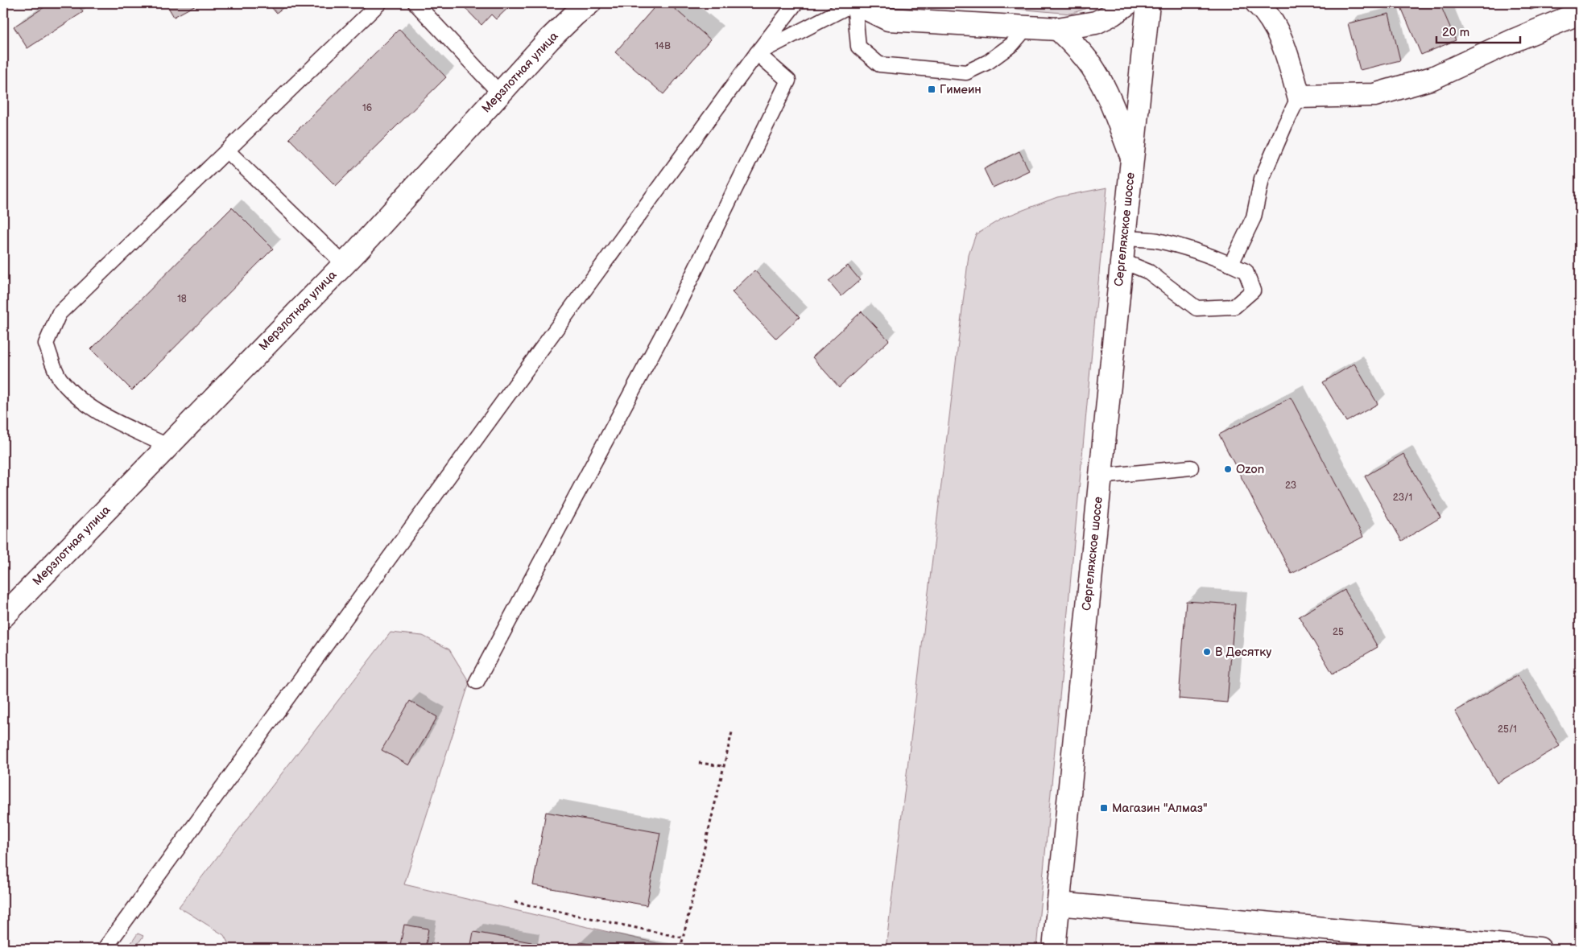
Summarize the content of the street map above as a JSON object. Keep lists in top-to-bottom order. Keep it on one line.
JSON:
{"streets":{"street":["Мерзлотная улица","Сергеляхское шоссе"]},"places":{"transit":["Гимеин","Магазин \"Алмаз\""],"other":["Ozon","В Десятку"]},"house_numbers":["14В","16","18","23","23/1","25","25/1"],"scale_bar":"20 m"}
